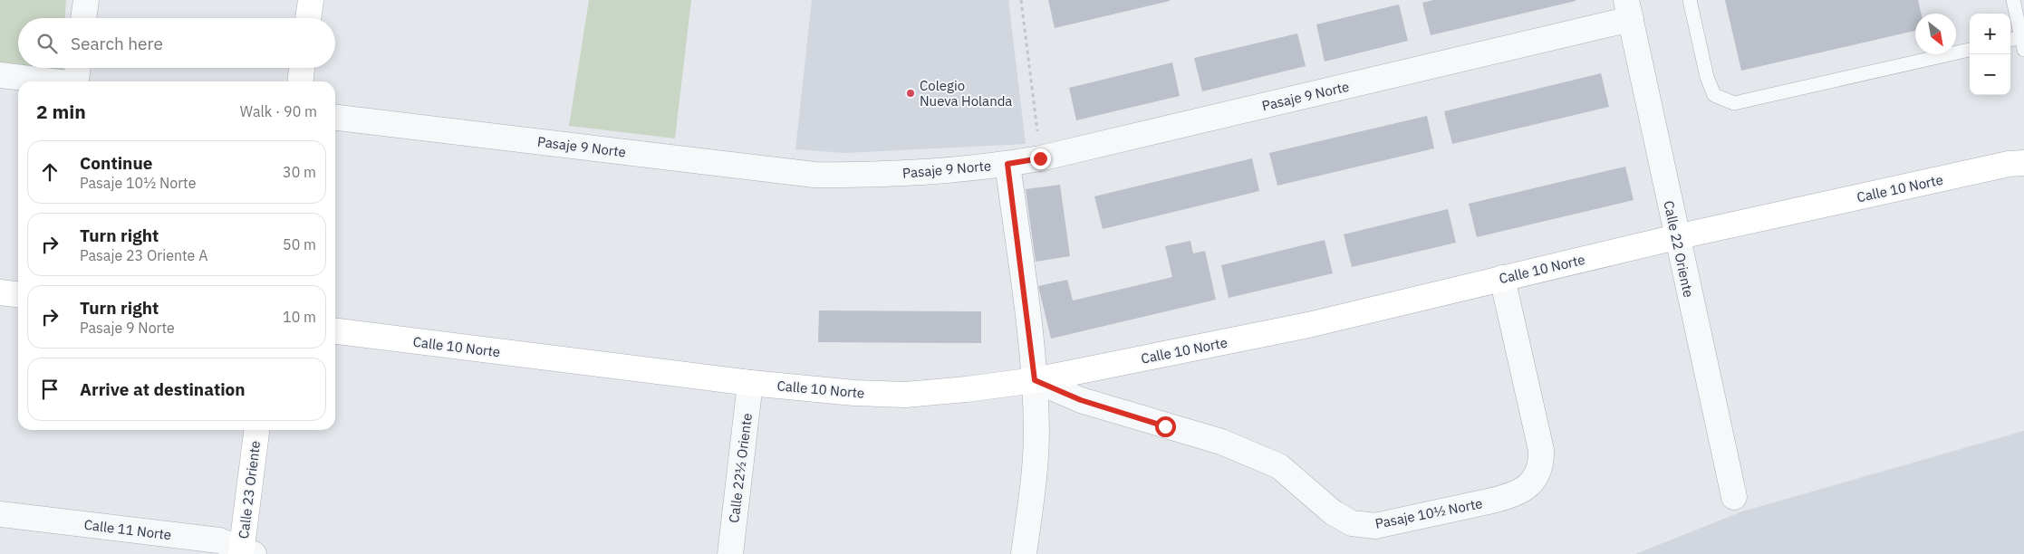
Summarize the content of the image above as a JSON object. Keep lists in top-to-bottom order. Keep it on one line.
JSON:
{"streets":{"street":["Pasaje 9 Norte","Calle 10 Norte","Calle 22 Oriente","Calle 22½ Oriente","Calle 23 Oriente","Pasaje 10½ Norte","Calle 11 Norte"]},"crossings":[["Pasaje 9 Norte","Calle 22 Oriente"],["Calle 10 Norte","Calle 22 Oriente"],["Calle 10 Norte","Calle 22½ Oriente"],["Calle 10 Norte","Pasaje 10½ Norte"],["Calle 23 Oriente","Calle 11 Norte"]],"places":["Colegio Nueva Holanda"],"north":"bottom right","page":{"map_buttons":["+","−"],"search":"Search here","heading":["2 min","Walk · 90 m"],"list":[["Continue","Pasaje 10½ Norte","30 m"],["Turn right","Pasaje 23 Oriente A","50 m"],["Turn right","Pasaje 9 Norte","10 m"],"Arrive at destination"]}}
